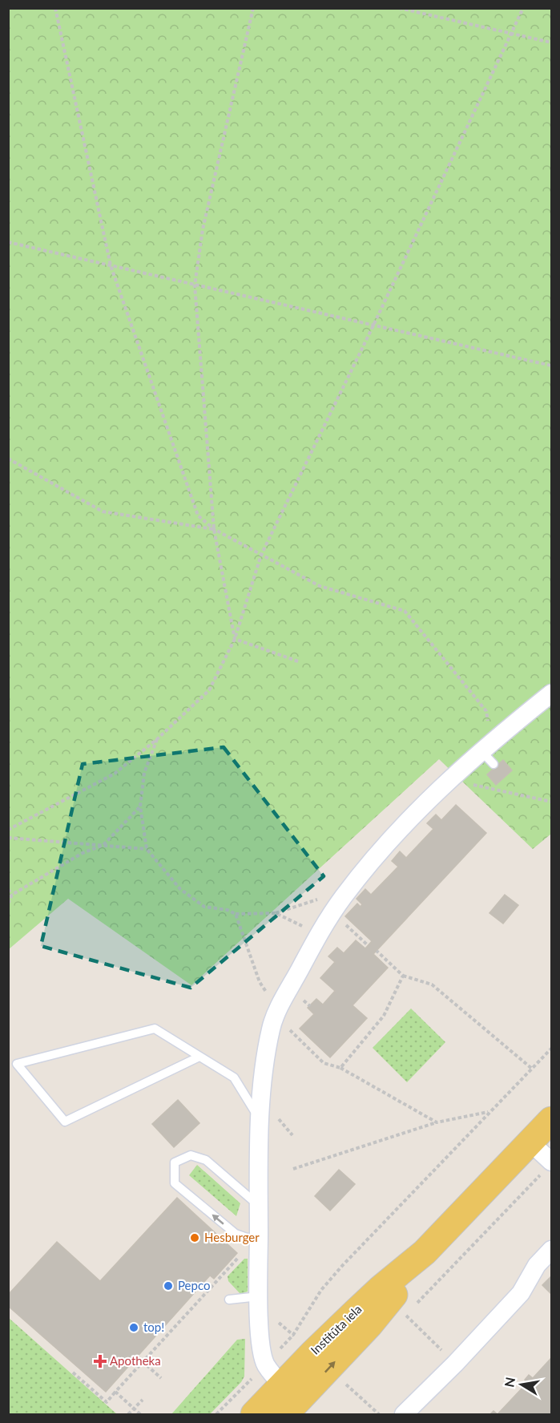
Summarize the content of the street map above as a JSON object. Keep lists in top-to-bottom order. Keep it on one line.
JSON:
{"streets":{"main road":["Institūta iela"]},"places":{"other":["Hesburger","Pepco","top!"],"health":["Apotheka"]},"north":"left"}
